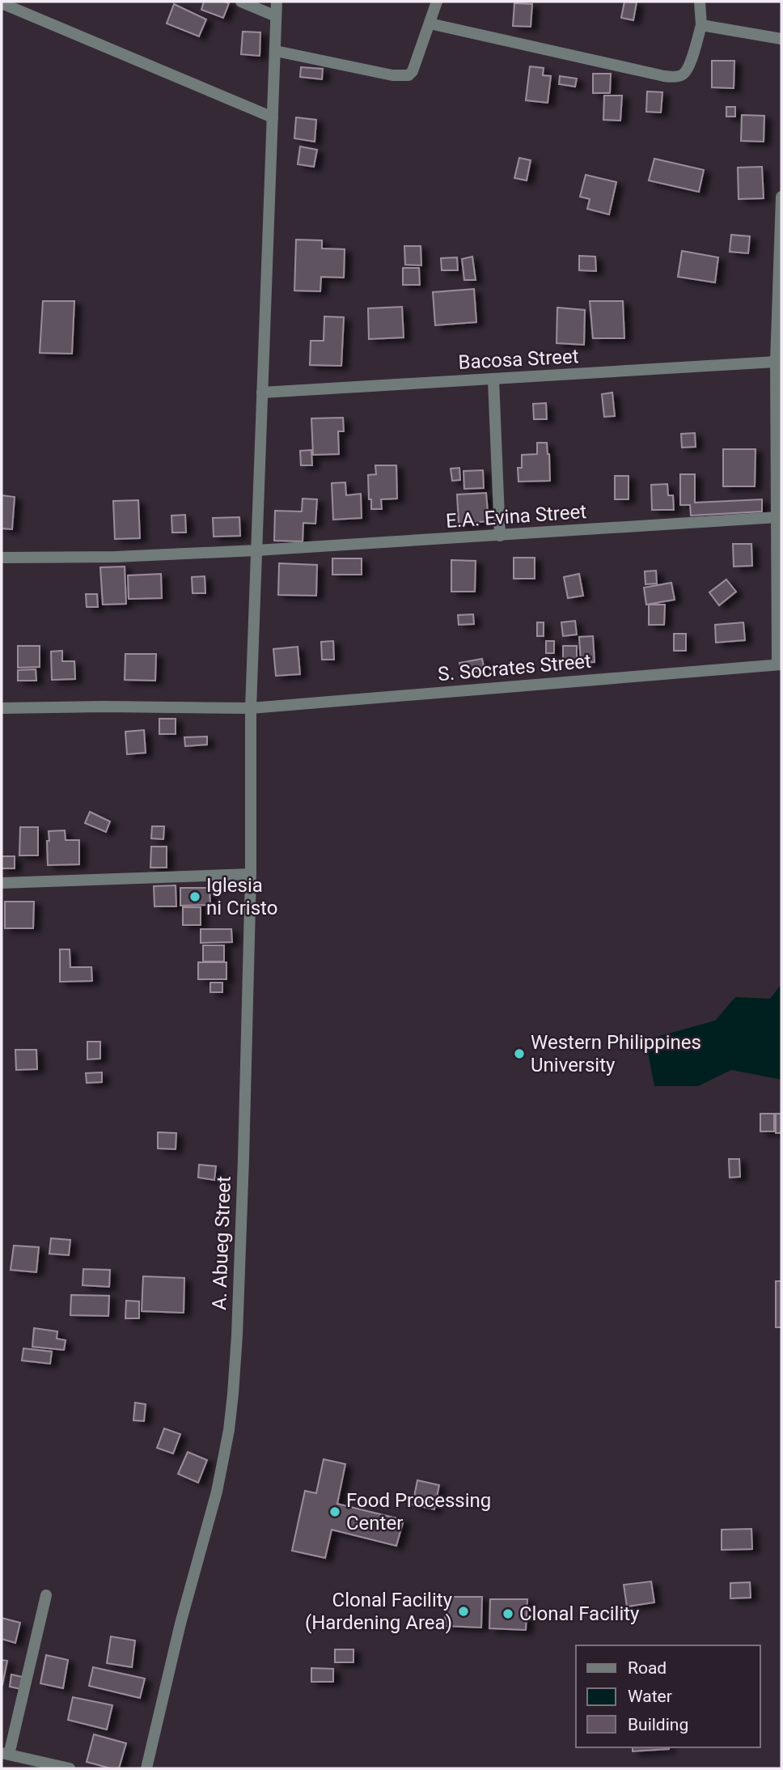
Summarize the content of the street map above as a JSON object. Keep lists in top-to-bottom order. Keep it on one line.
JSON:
{"streets":{"street":["Bacosa Street","E.A. Evina Street","S. Socrates Street","A. Abueg Street"]},"crossings":[["Bacosa Street","A. Abueg Street"],["E.A. Evina Street","A. Abueg Street"],["S. Socrates Street","A. Abueg Street"]],"places":["Iglesia ni Cristo","Western Philippines University","Food Processing Center","Clonal Facility (Hardening Area)","Clonal Facility"],"legend":["Road","Water","Building"]}
